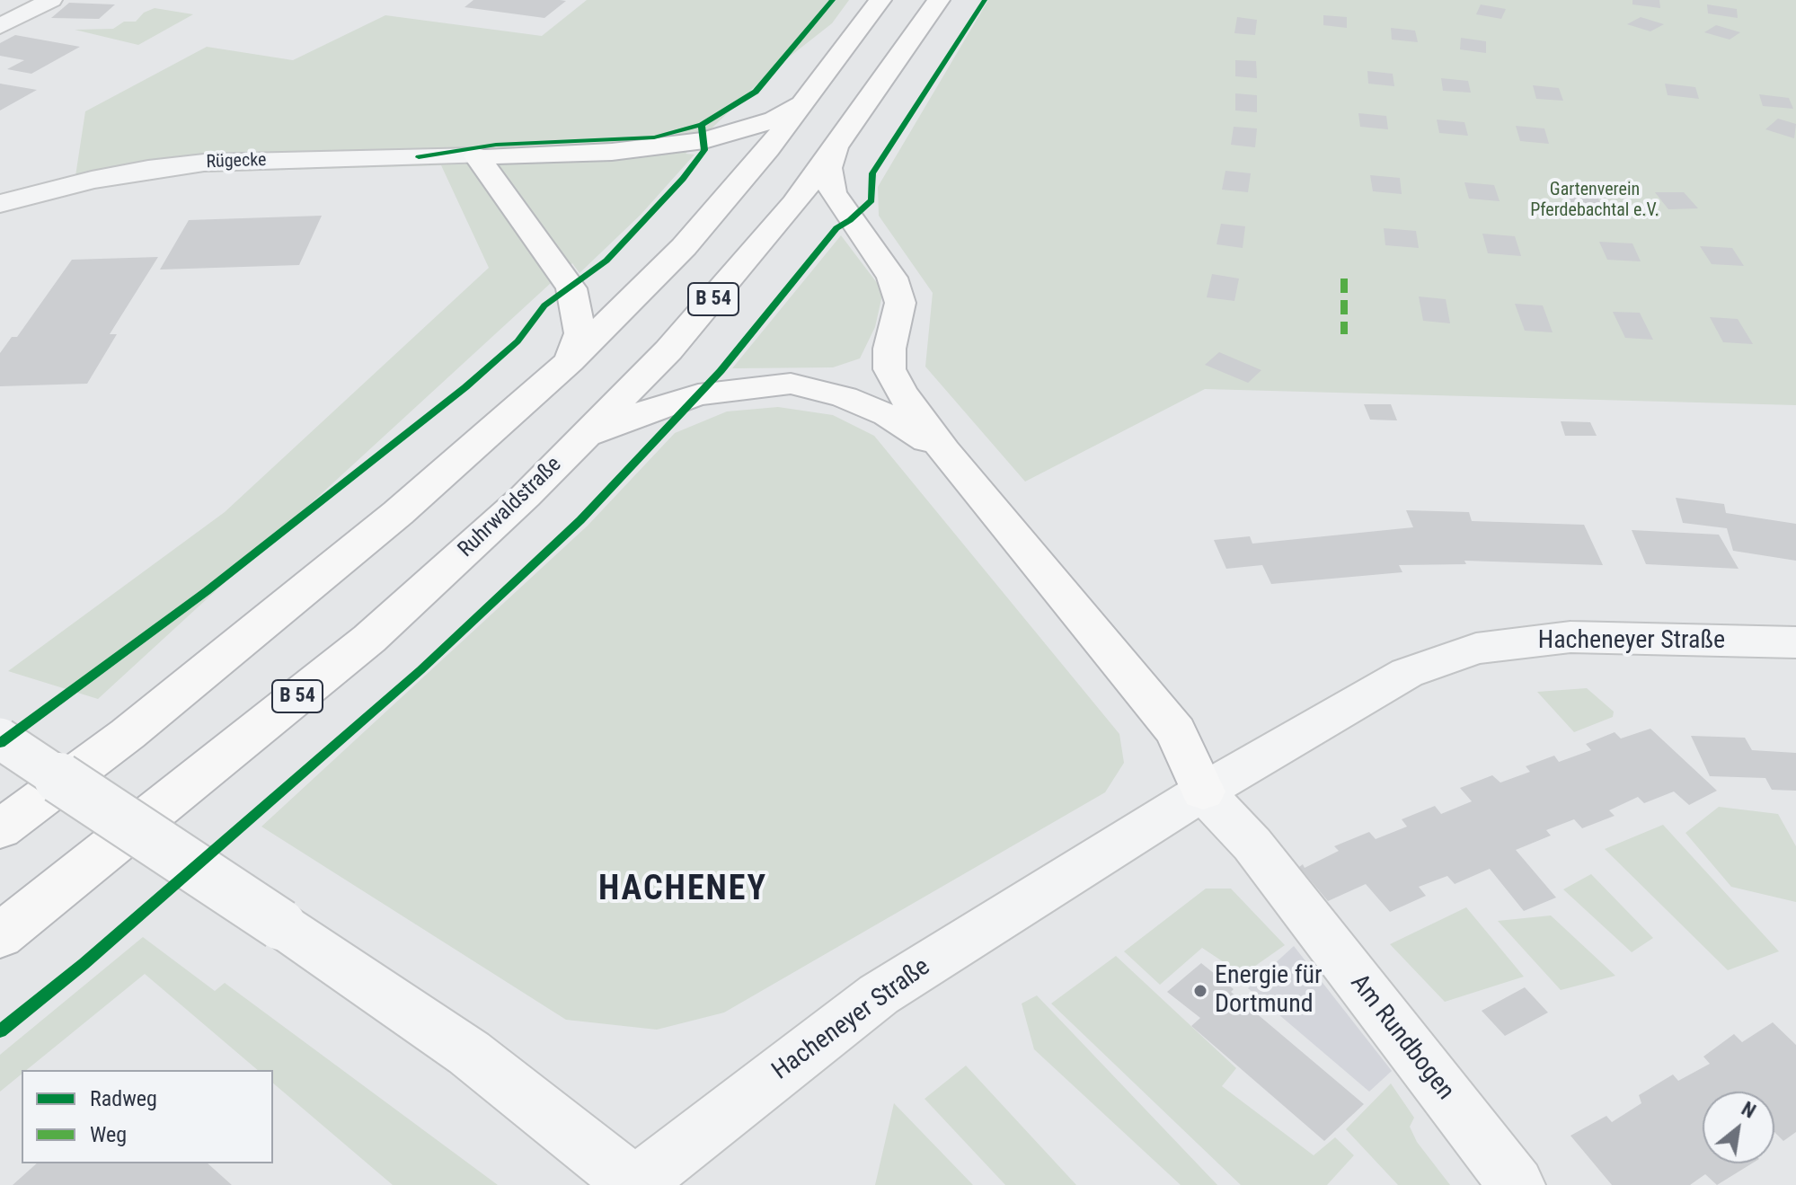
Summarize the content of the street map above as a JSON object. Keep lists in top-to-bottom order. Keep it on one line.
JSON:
{"streets":{"highway":["B 54","Ruhrwaldstraße"],"street":["Rügecke","Hacheneyer Straße","Am Rundbogen"]},"crossings":[["Hacheneyer Straße","Am Rundbogen"]],"districts":["HACHENEY"],"parks":["Gartenverein Pferdebachtal e.V."],"places":["Energie für Dortmund"],"legend":["Radweg","Weg"],"north":"top right"}
